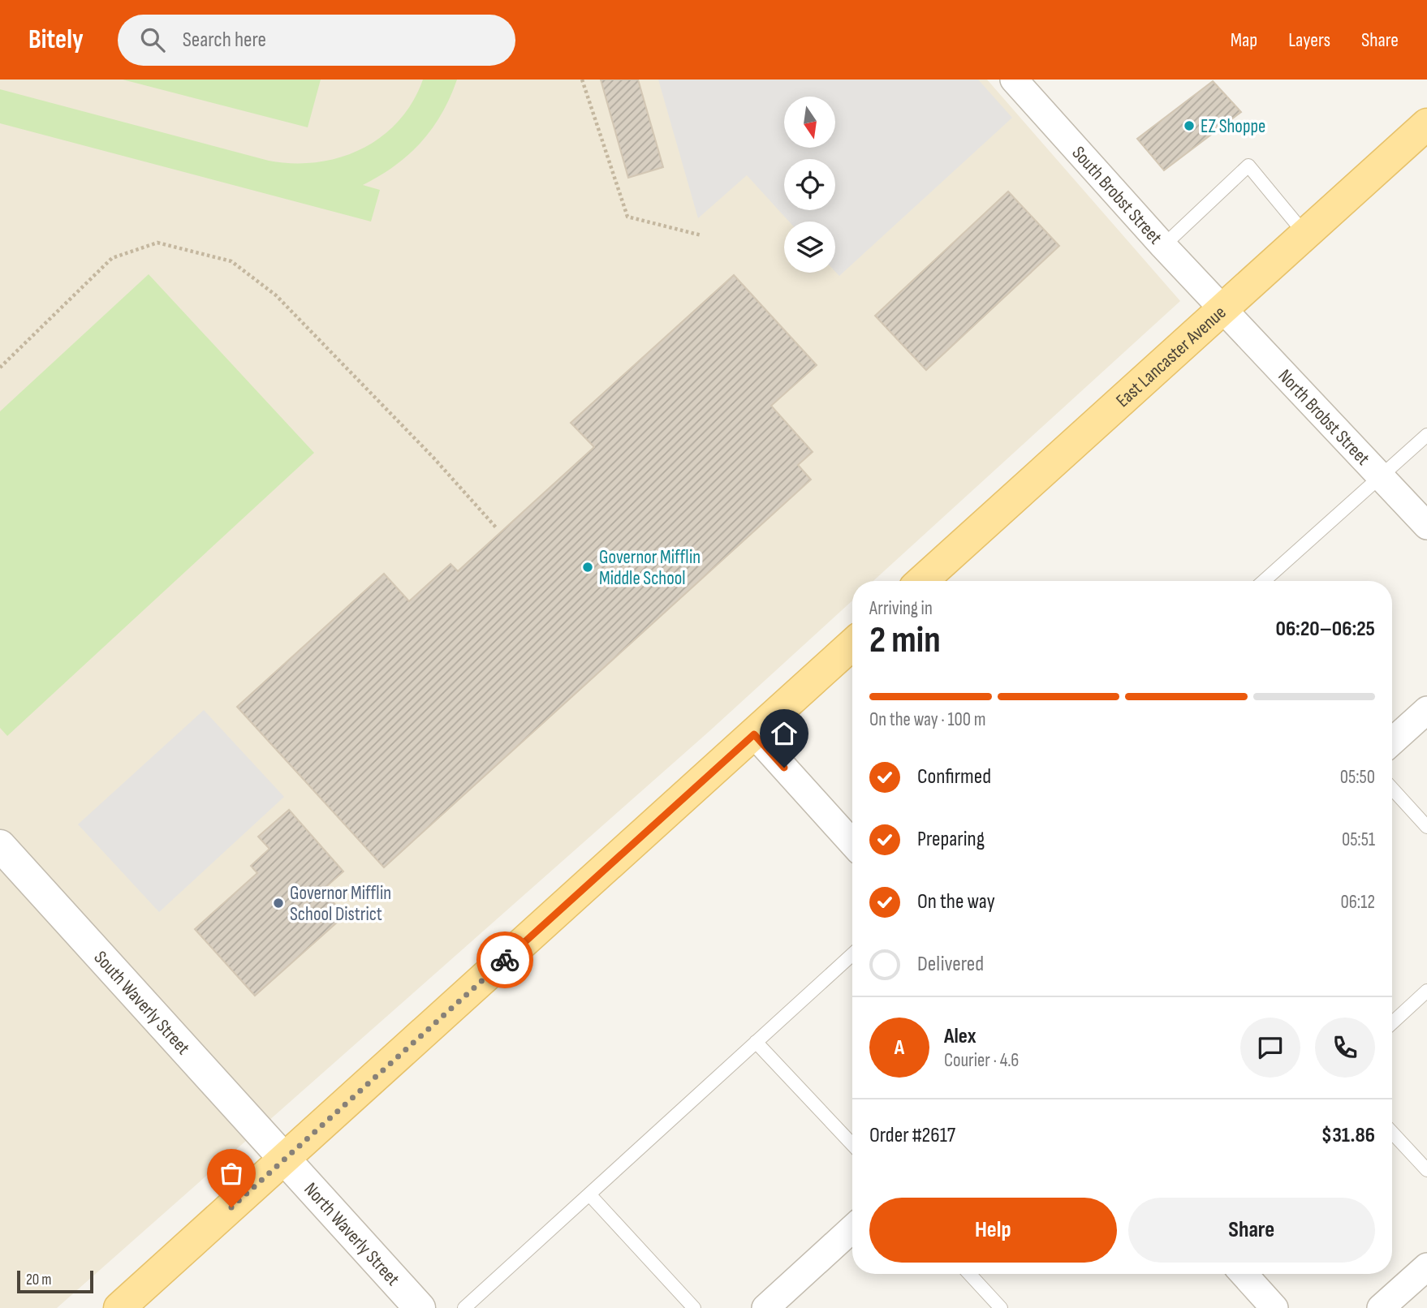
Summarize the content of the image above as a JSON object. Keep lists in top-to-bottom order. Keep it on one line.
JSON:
{"streets":{"main road":["East Lancaster Avenue"],"street":["South Brobst Street","North Brobst Street","South Waverly Street","North Waverly Street"]},"crossings":[["South Brobst Street","East Lancaster Avenue"],["South Brobst Street","North Brobst Street"],["East Lancaster Avenue","North Brobst Street"],["South Waverly Street","North Waverly Street"]],"places":["EZ Shoppe","Governor Mifflin Middle School","Governor Mifflin School District"],"scale_bar":"20 m","north":"bottom","page":{"header":"Bitely","search":"Search here","nav":["Map","Layers","Share"],"heading":["2 min","Arriving in","06:20–06:25"],"panel":["Alex","Courier · 4.6","Order #2617","$31.86"],"bar":"On the way · 100 m","list":[["Confirmed","05:50"],["Preparing","05:51"],["On the way","06:12"],"Delivered"],"round":"A","buttons":["Help","Share"],"scale":"20 m"}}
